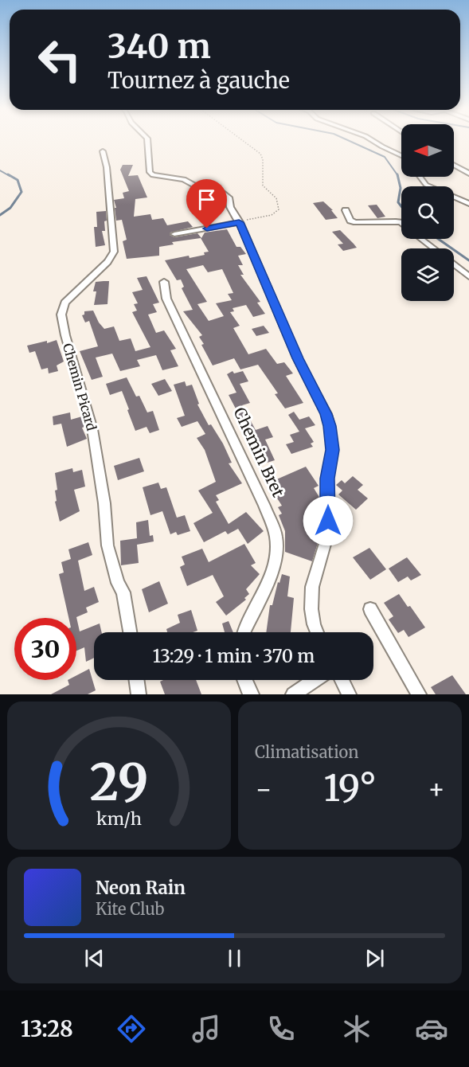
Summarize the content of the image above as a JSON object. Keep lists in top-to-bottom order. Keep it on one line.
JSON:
{"streets":{"street":["Chemin Picard","Chemin Bret"]},"north":"left","page":{"turn":["340 m","Tournez à gauche"],"limit":"30","trip":"13:29 · 1 min · 370 m","tile":"Climatisation","heat":["−","19°","+"],"song":["Neon Rain","Kite Club"],"tabs":"13:28","gauge":["29","km/h"]}}
